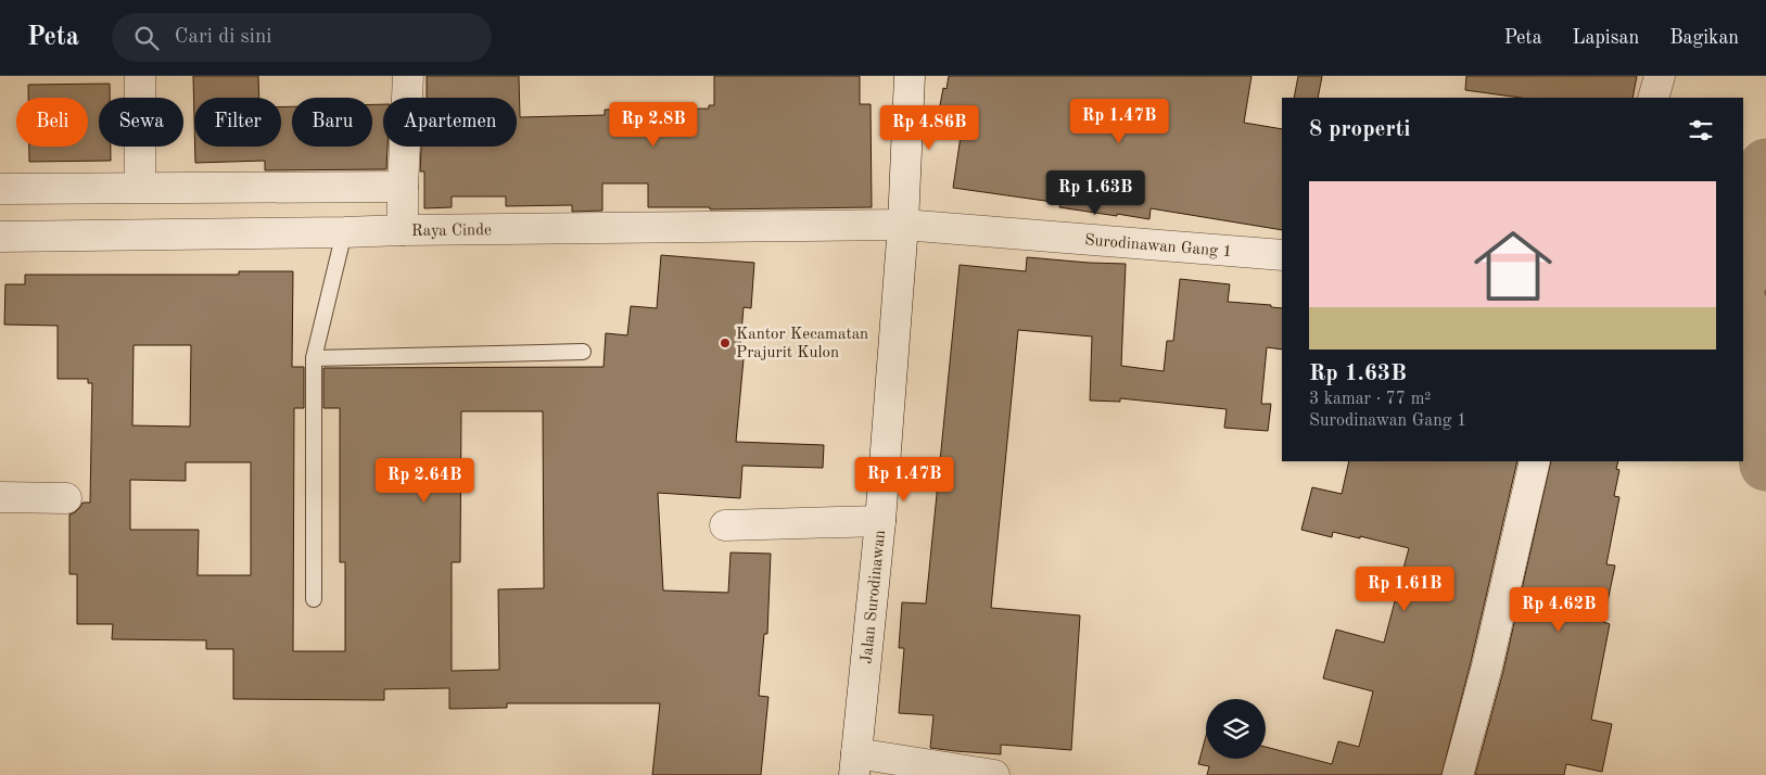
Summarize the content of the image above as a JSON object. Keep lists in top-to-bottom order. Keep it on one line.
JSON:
{"streets":{"street":["Raya Cinde","Surodinawan Gang 1","Jalan Surodinawan"]},"crossings":[["Raya Cinde","Surodinawan Gang 1"],["Raya Cinde","Jalan Surodinawan"],["Surodinawan Gang 1","Jalan Surodinawan"]],"places":["Kantor Kecamatan Prajurit Kulon"],"page":{"header":"Peta","search":"Cari di sini","nav":["Peta","Lapisan","Bagikan"],"chip":["Beli","Sewa","Filter","Baru","Apartemen"],"heading":"8 properti","price":["Rp 1.47B","Rp 2.8B","Rp 4.86B","Rp 1.63B","Rp 1.47B","Rp 2.64B","Rp 1.61B","Rp 4.62B"],"list":[{"name":"Rp 1.63B","note":"3 kamar · 77 m² · Surodinawan Gang 1"}]}}
